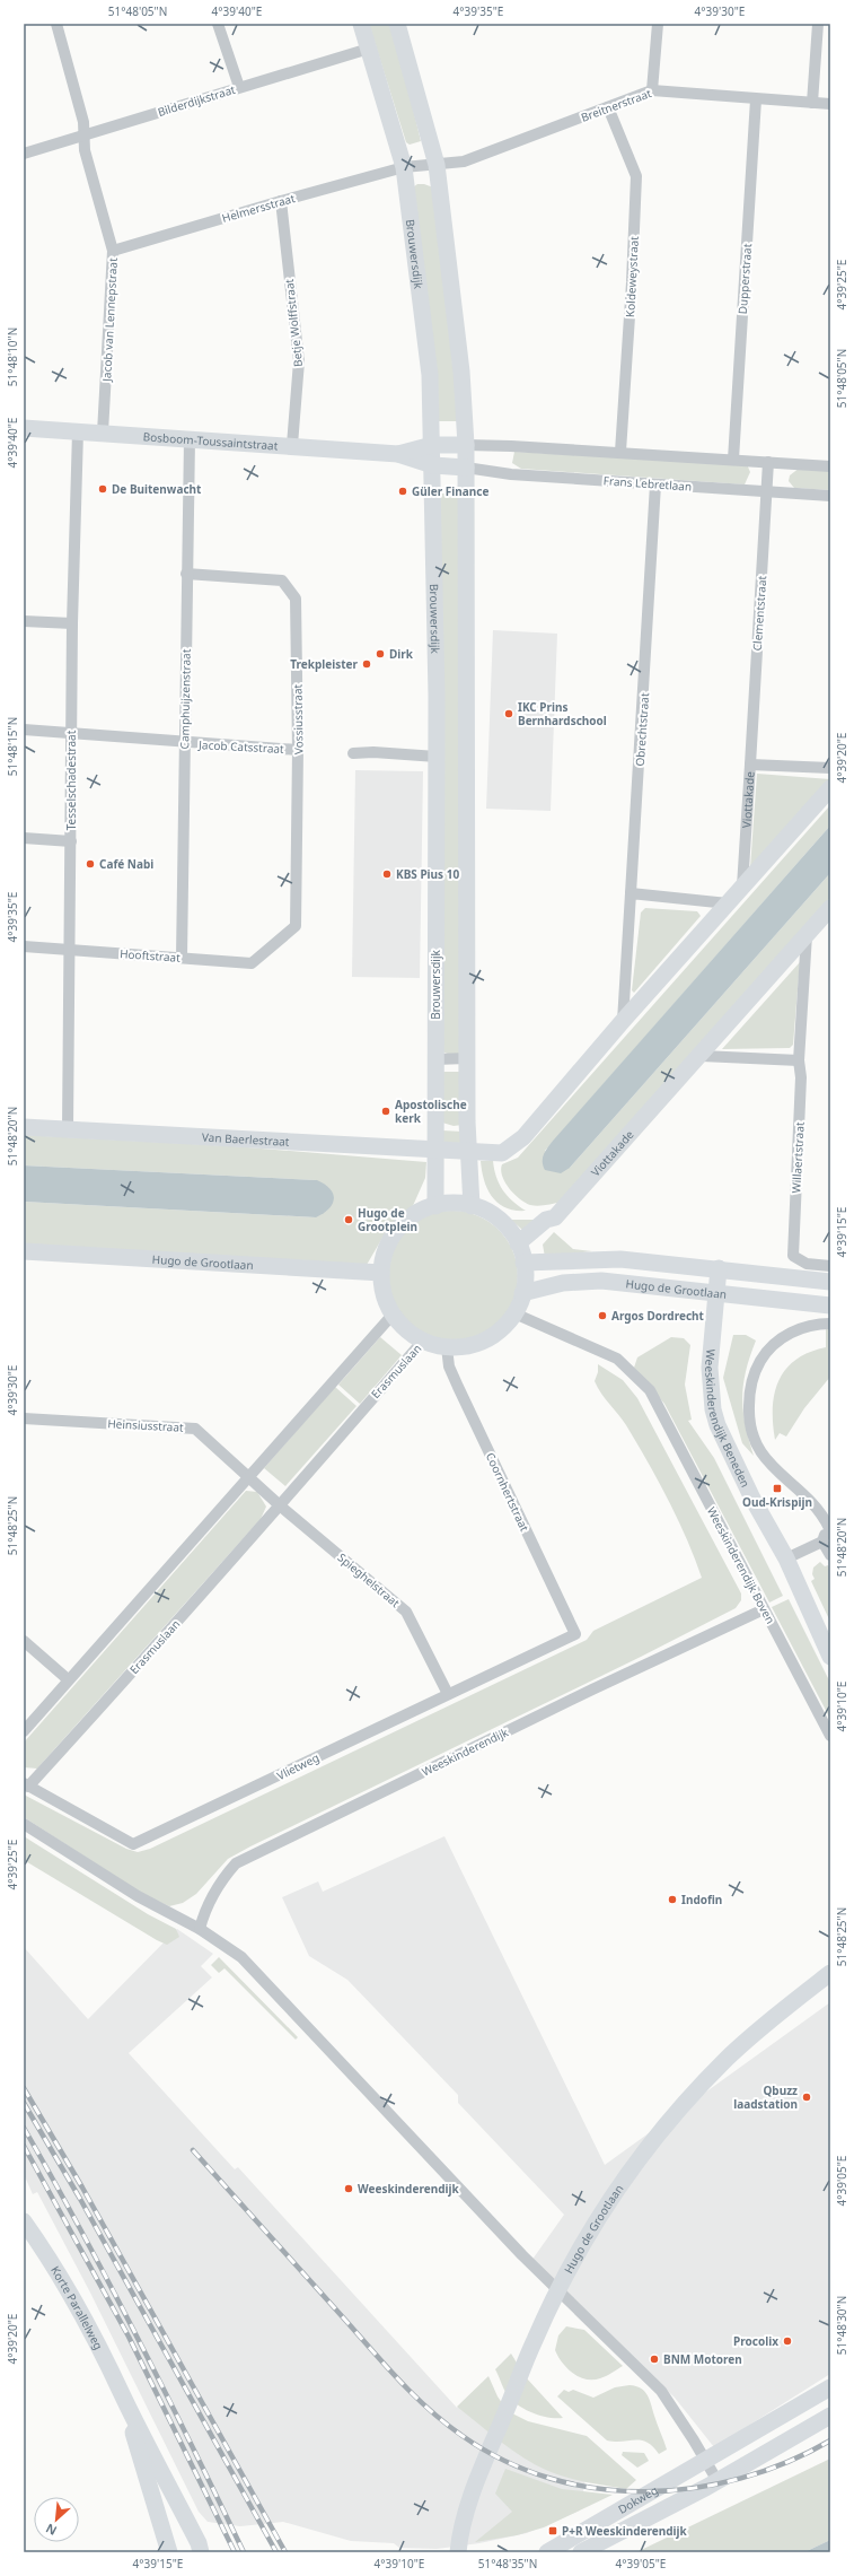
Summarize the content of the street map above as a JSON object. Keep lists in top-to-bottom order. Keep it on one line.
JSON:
{"streets":{"street":["Bilderdijkstraat","Breitnerstraat","Helmersstraat","Brouwersdijk","Koldeweystraat","Dupperstraat","Jacob van Lennepstraat","Betje Wolffstraat","Bosboom-Toussaintstraat","Frans Lebretlaan","Clementstraat","Camphuijzenstraat","Vossiusstraat","Obrechtstraat","Jacob Catsstraat","Tesselschadestraat","Viottakade","Hooftstraat","Van Baerlestraat","Willaertstraat","Hugo de Grootlaan","Erasmuslaan","Weeskinderendijk Beneden","Heinsiusstraat","Coornhertstraat","Weeskinderendijk Boven","Spieghelstraat","Weeskinderendijk","Vlietweg","Korte Parallelweg","Dokweg"]},"crossings":[["Bilderdijkstraat","Brouwersdijk"],["Bilderdijkstraat","Jacob van Lennepstraat"],["Breitnerstraat","Helmersstraat"],["Breitnerstraat","Brouwersdijk"],["Breitnerstraat","Koldeweystraat"],["Breitnerstraat","Dupperstraat"],["Helmersstraat","Brouwersdijk"],["Helmersstraat","Jacob van Lennepstraat"],["Helmersstraat","Betje Wolffstraat"],["Brouwersdijk","Bosboom-Toussaintstraat"],["Brouwersdijk","Viottakade"],["Brouwersdijk","Van Baerlestraat"],["Brouwersdijk","Hugo de Grootlaan"],["Brouwersdijk","Erasmuslaan"],["Brouwersdijk","Coornhertstraat"],["Brouwersdijk","Weeskinderendijk Boven"],["Jacob van Lennepstraat","Bosboom-Toussaintstraat"],["Betje Wolffstraat","Bosboom-Toussaintstraat"],["Bosboom-Toussaintstraat","Frans Lebretlaan"],["Bosboom-Toussaintstraat","Camphuijzenstraat"],["Bosboom-Toussaintstraat","Tesselschadestraat"],["Frans Lebretlaan","Clementstraat"],["Frans Lebretlaan","Obrechtstraat"],["Clementstraat","Viottakade"],["Camphuijzenstraat","Vossiusstraat"],["Camphuijzenstraat","Jacob Catsstraat"],["Camphuijzenstraat","Hooftstraat"],["Vossiusstraat","Jacob Catsstraat"],["Vossiusstraat","Hooftstraat"],["Jacob Catsstraat","Tesselschadestraat"],["Tesselschadestraat","Hooftstraat"],["Tesselschadestraat","Van Baerlestraat"],["Viottakade","Hugo de Grootlaan"],["Viottakade","Erasmuslaan"],["Viottakade","Coornhertstraat"],["Viottakade","Weeskinderendijk Boven"],["Hugo de Grootlaan","Erasmuslaan"],["Hugo de Grootlaan","Weeskinderendijk Beneden"],["Hugo de Grootlaan","Coornhertstraat"],["Hugo de Grootlaan","Weeskinderendijk Boven"],["Erasmuslaan","Coornhertstraat"],["Erasmuslaan","Weeskinderendijk Boven"],["Erasmuslaan","Spieghelstraat"],["Erasmuslaan","Vlietweg"],["Coornhertstraat","Weeskinderendijk Boven"],["Coornhertstraat","Vlietweg"],["Weeskinderendijk Boven","Weeskinderendijk"],["Spieghelstraat","Vlietweg"]],"places":{"other":["De Buitenwacht","Güler Finance","Dirk","Trekpleister","IKC Prins Bernhardschool","Café Nabi","KBS Pius 10","Apostolische kerk","Hugo de Grootplein","Argos Dordrecht","Indofin","Qbuzz laadstation","Weeskinderendijk","Procolix","BNM Motoren"],"transit":["Oud-Krispijn","P+R Weeskinderendijk"]},"north":"bottom left","coordinates":["51°48'05\"N","4°39'40\"E","4°39'35\"E","4°39'30\"E","4°39'25\"E","51°48'10\"N","51°48'15\"N","4°39'20\"E","51°48'20\"N","4°39'15\"E","51°48'25\"N","4°39'10\"E","4°39'05\"E","51°48'30\"N","51°48'35\"N"]}
